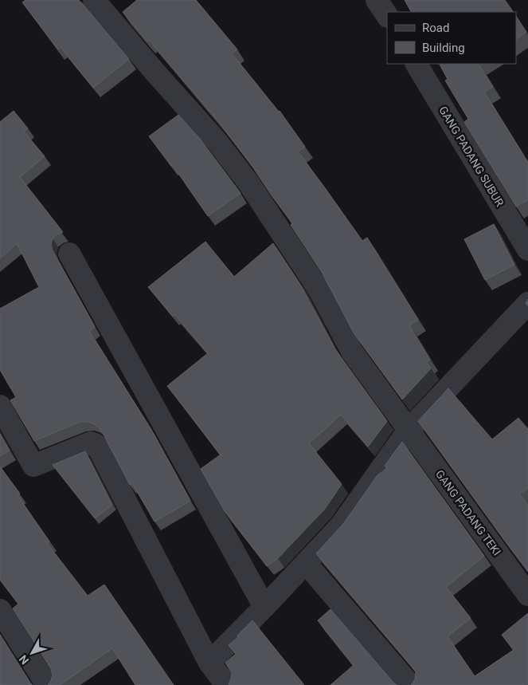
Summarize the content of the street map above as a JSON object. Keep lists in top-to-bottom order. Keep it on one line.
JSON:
{"streets":{"street":["GANG PADANG SUBUR","GANG PADANG TEKI"]},"legend":["Road","Building"],"north":"bottom left"}
